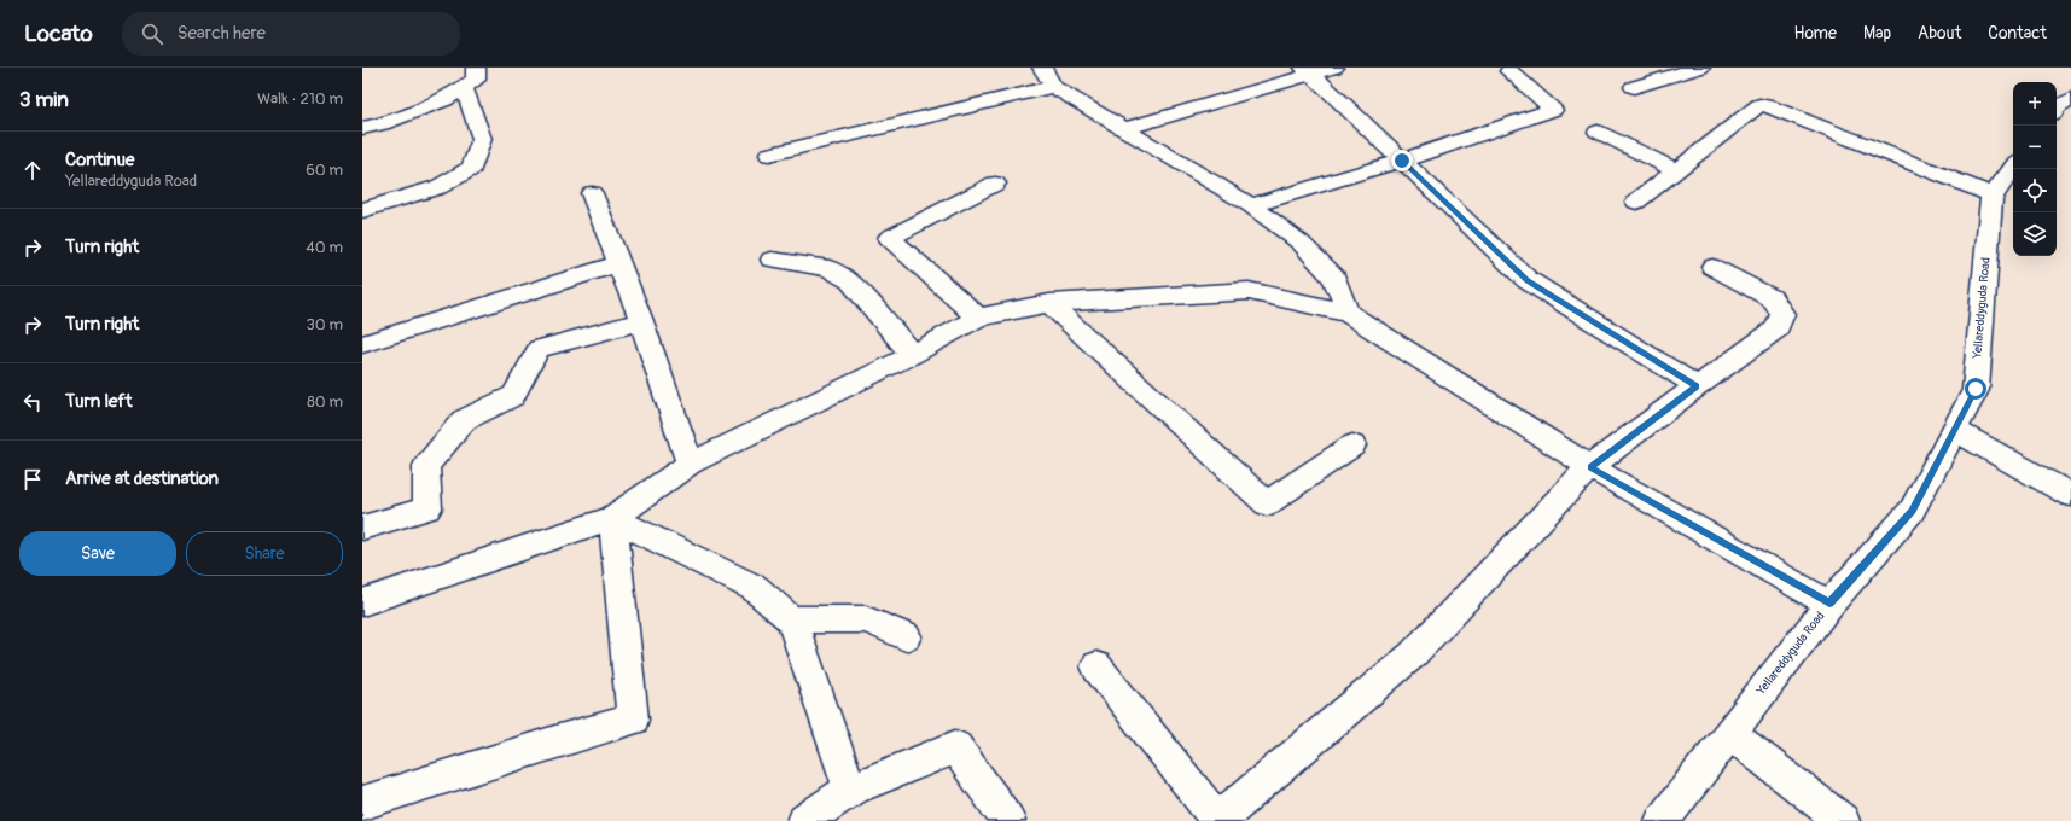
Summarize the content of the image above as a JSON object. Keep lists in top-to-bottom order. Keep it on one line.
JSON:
{"streets":{"street":["Yellareddyguda Road"]},"page":{"header":"Locato","search":"Search here","nav":["Home","Map","About","Contact"],"heading":["3 min","Walk · 210 m"],"map_buttons":["+","−"],"list":[["Continue","Yellareddyguda Road","60 m"],["Turn right","40 m"],["Turn right","30 m"],["Turn left","80 m"],"Arrive at destination"],"buttons":["Save","Share"]}}
